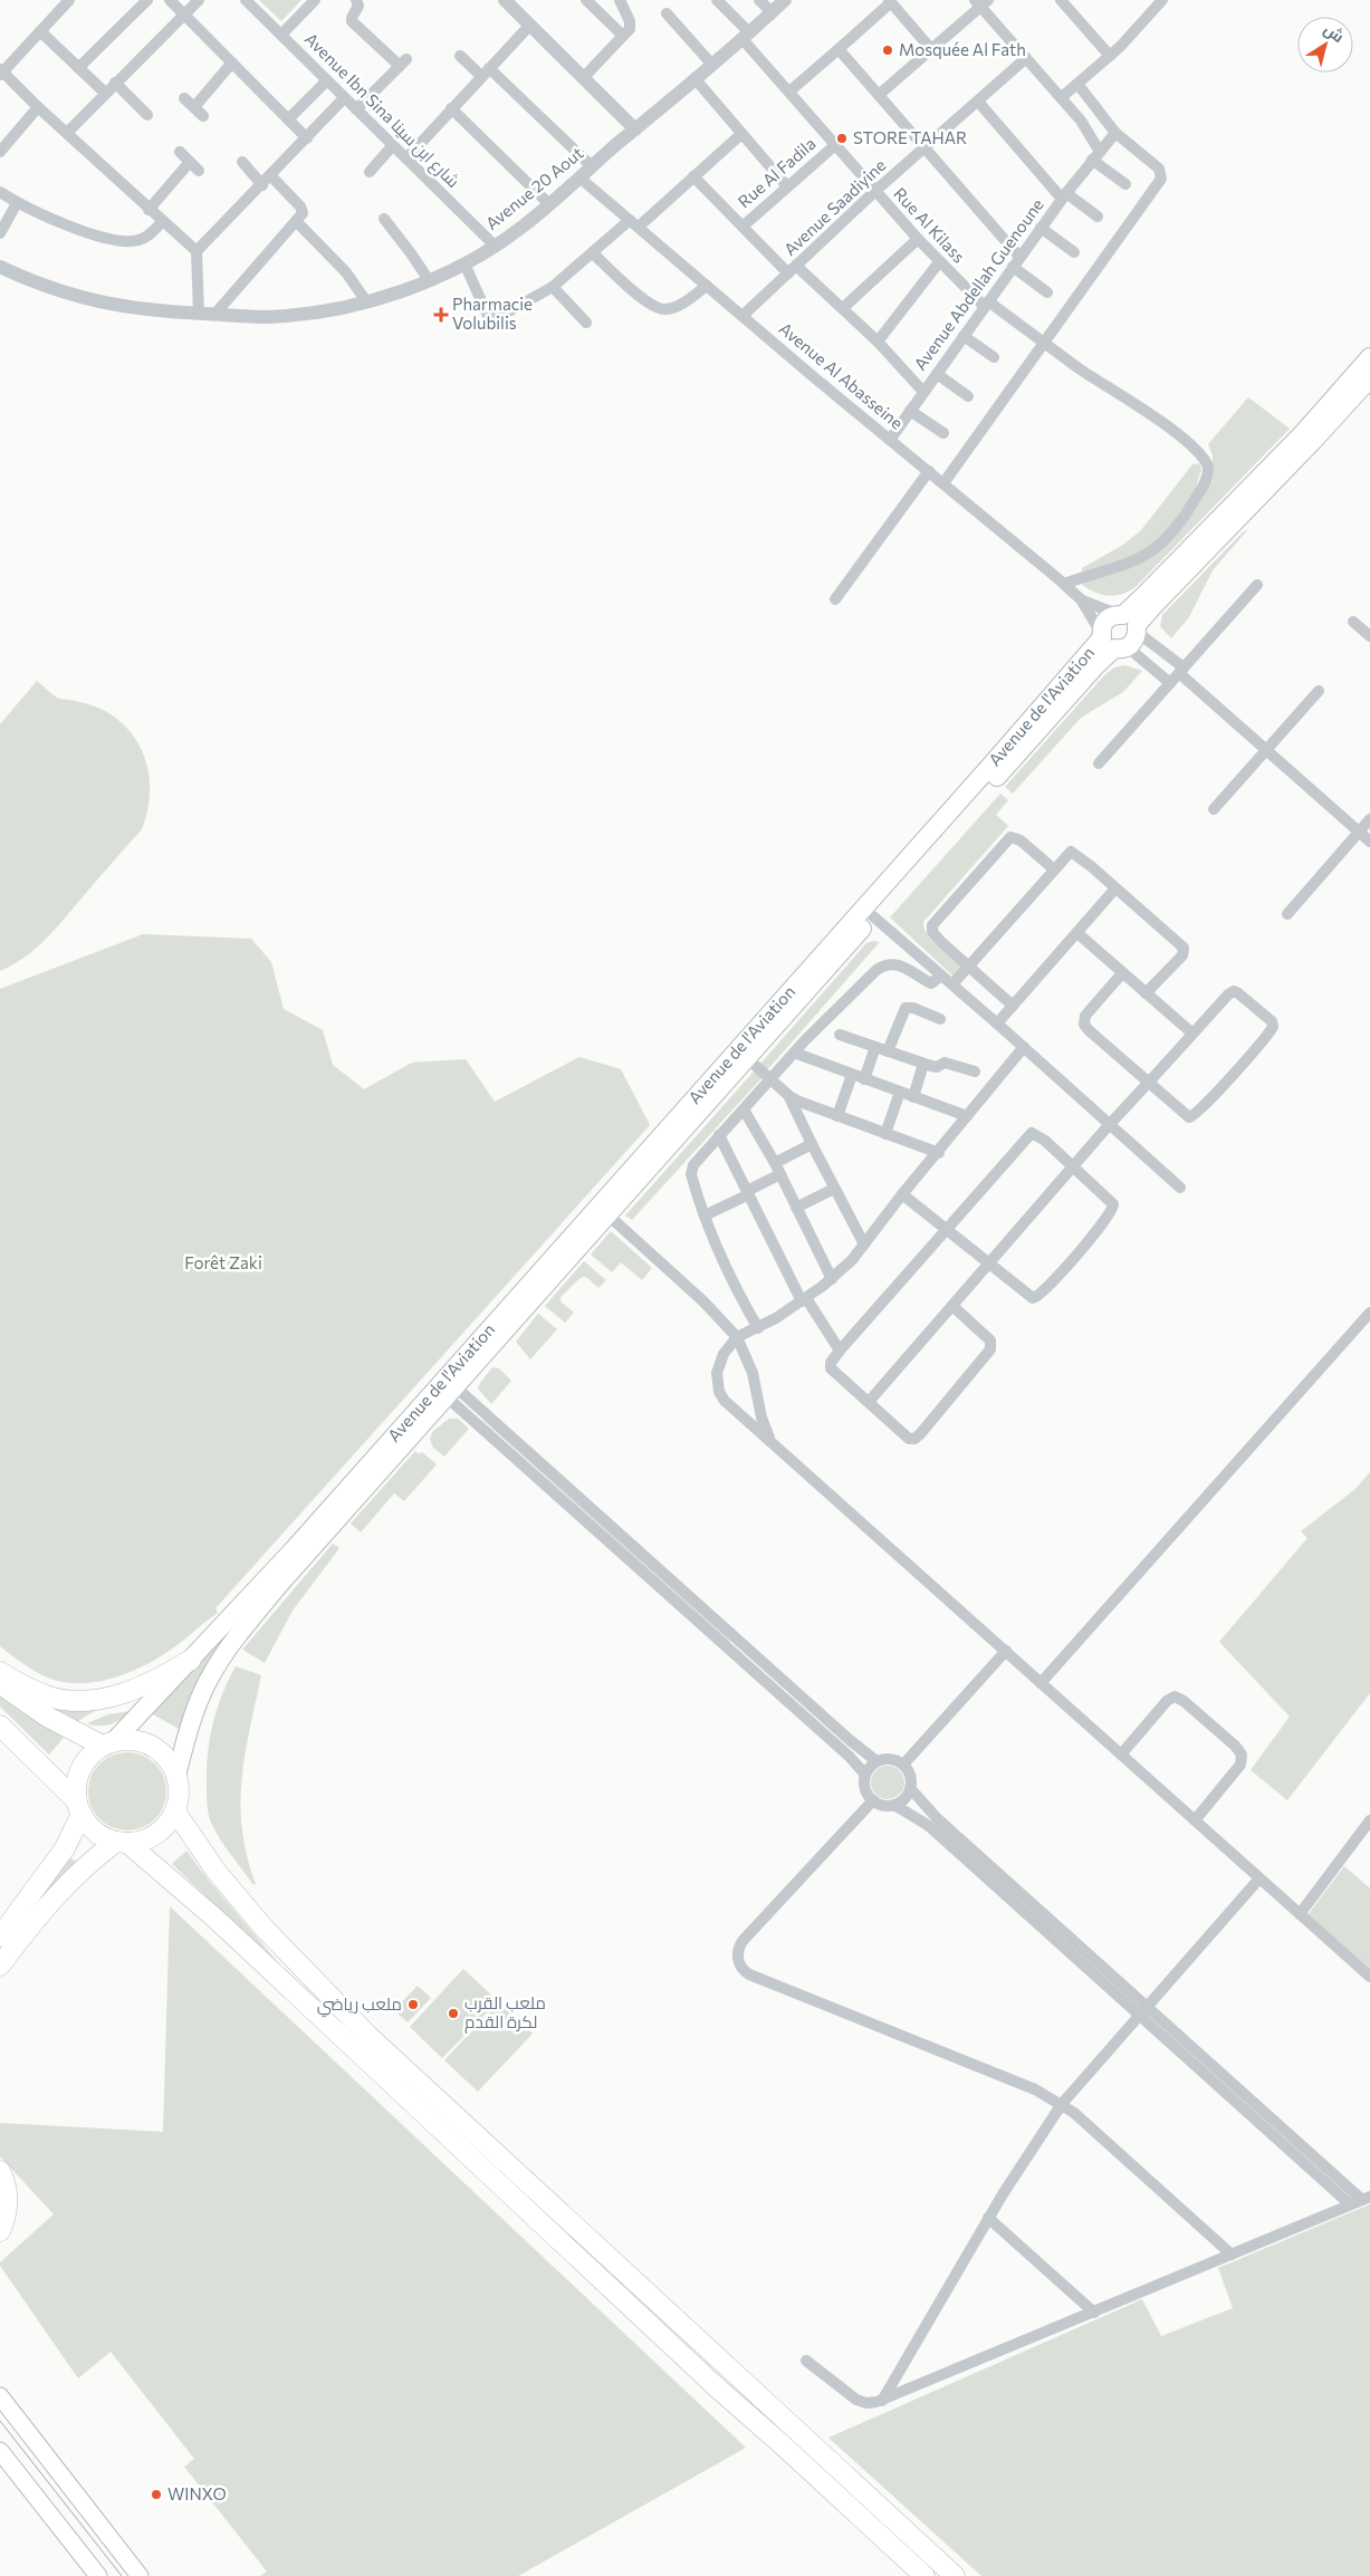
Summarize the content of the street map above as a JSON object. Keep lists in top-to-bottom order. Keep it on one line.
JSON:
{"streets":{"main road":["Avenue de l'Aviation"],"street":["Avenue Ibn Sina شارع ابن سينا","Rue Al Fadila","Avenue 20 Aout","Avenue Saadiyine","Rue Al Kilass","Avenue Abdellah Guenoune","Avenue Al Abasseine"]},"crossings":[["Avenue Ibn Sina شارع ابن سينا","Avenue 20 Aout"],["Rue Al Fadila","Rue Al Kilass"],["Avenue 20 Aout","Rue Al Kilass"],["Avenue 20 Aout","Avenue Al Abasseine"],["Avenue Saadiyine","Rue Al Kilass"],["Avenue Saadiyine","Avenue Al Abasseine"],["Rue Al Kilass","Avenue Abdellah Guenoune"],["Rue Al Kilass","Avenue Al Abasseine"],["Avenue Abdellah Guenoune","Avenue Al Abasseine"],["Avenue Al Abasseine","Avenue de l'Aviation"]],"parks":["Forêt Zaki"],"places":{"other":["Mosquée Al Fath","STORE TAHAR","ملعب رياضي","ملعب القرب لكرة القدم","WINXO"],"health":["Pharmacie Volubilis"]},"north":"top right"}
